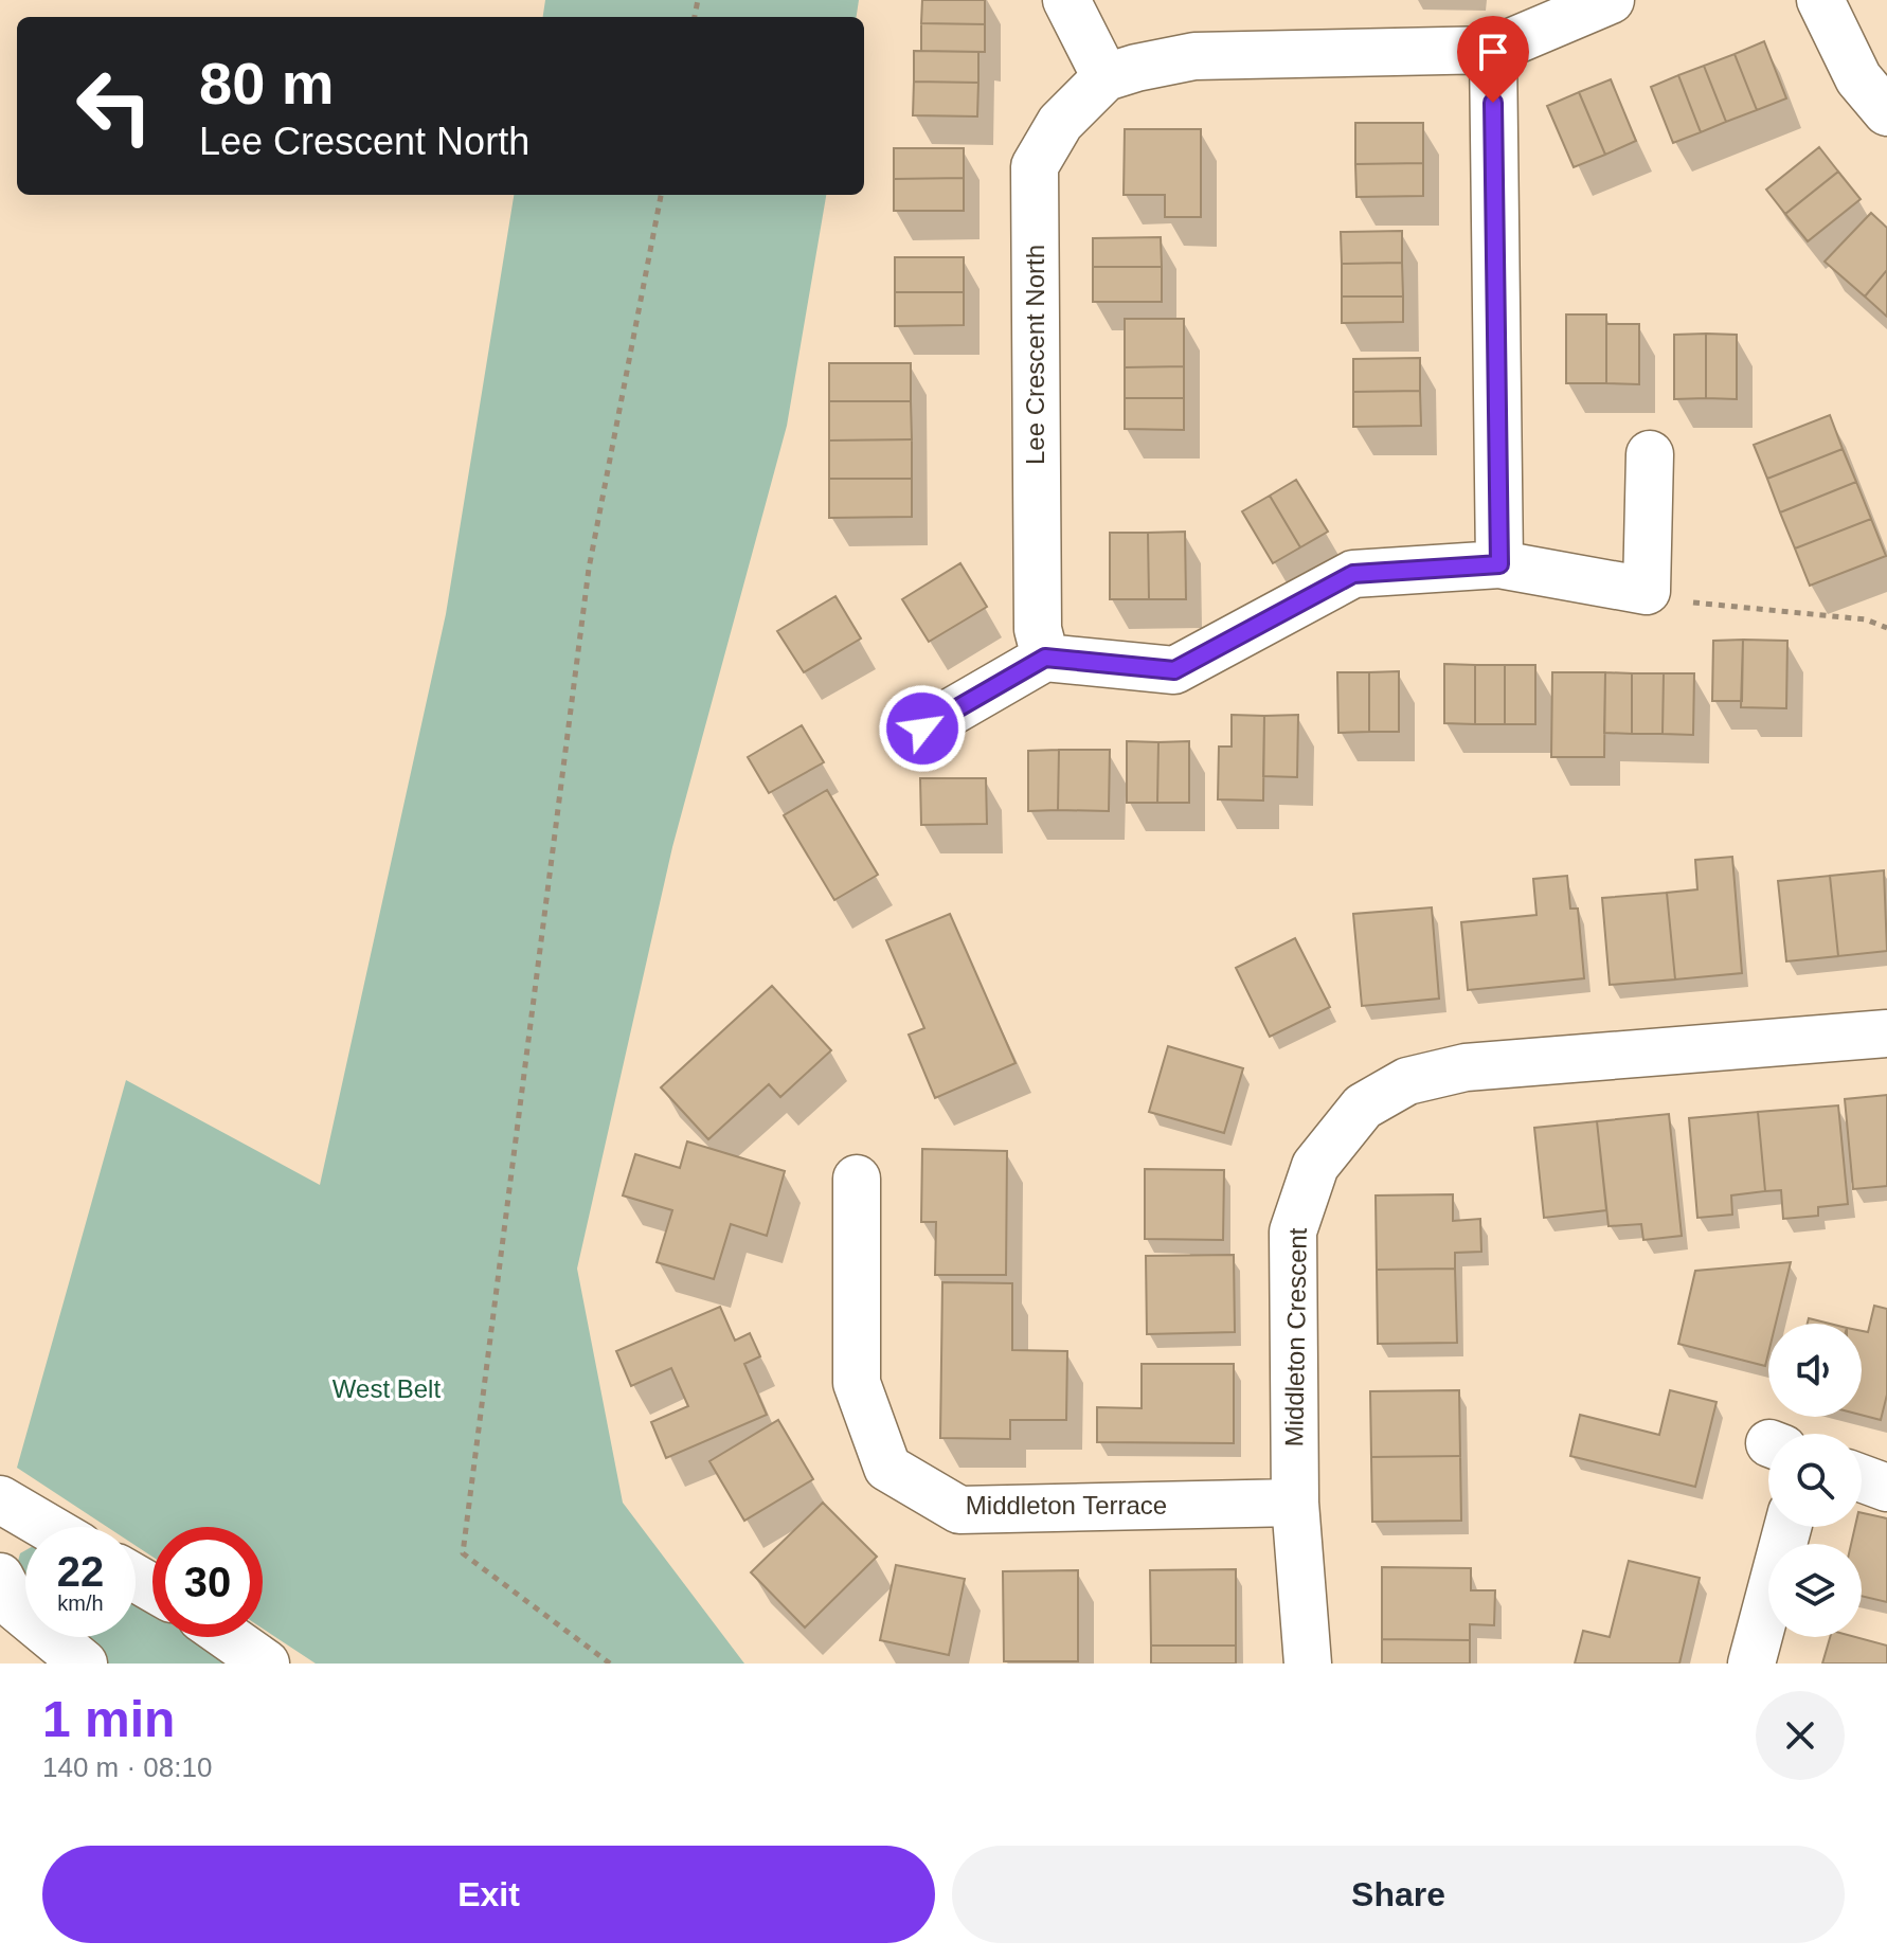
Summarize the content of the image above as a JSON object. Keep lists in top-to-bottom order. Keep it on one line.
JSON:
{"streets":{"street":["Lee Crescent North","Middleton Crescent","Middleton Terrace"]},"crossings":[["Middleton Crescent","Middleton Terrace"]],"parks":["West Belt"],"page":{"turn":["80 m","Lee Crescent North"],"speed":"22 km/h","limit":"30","heading":["1 min","140 m · 08:10"],"buttons":["Exit","Share"]}}
